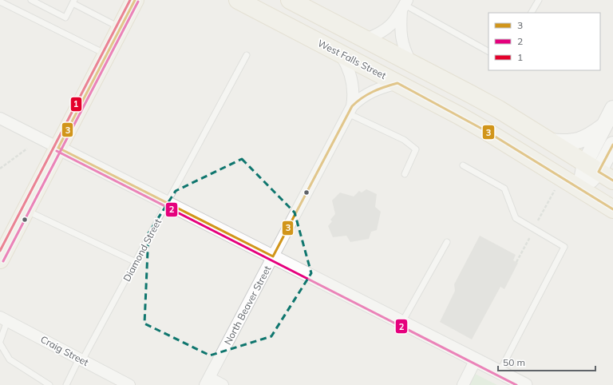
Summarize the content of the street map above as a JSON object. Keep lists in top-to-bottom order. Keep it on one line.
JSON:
{"streets":{"main road":["West Falls Street"],"street":["North Beaver Street","Craig Street"],"lane":["Diamond Street"]},"crossings":[["West Falls Street","North Beaver Street"],["Diamond Street","Craig Street"]],"lines":["transit line 3","transit line 1","transit line 2"],"legend":["3","2","1"],"scale_bar":"50 m"}
